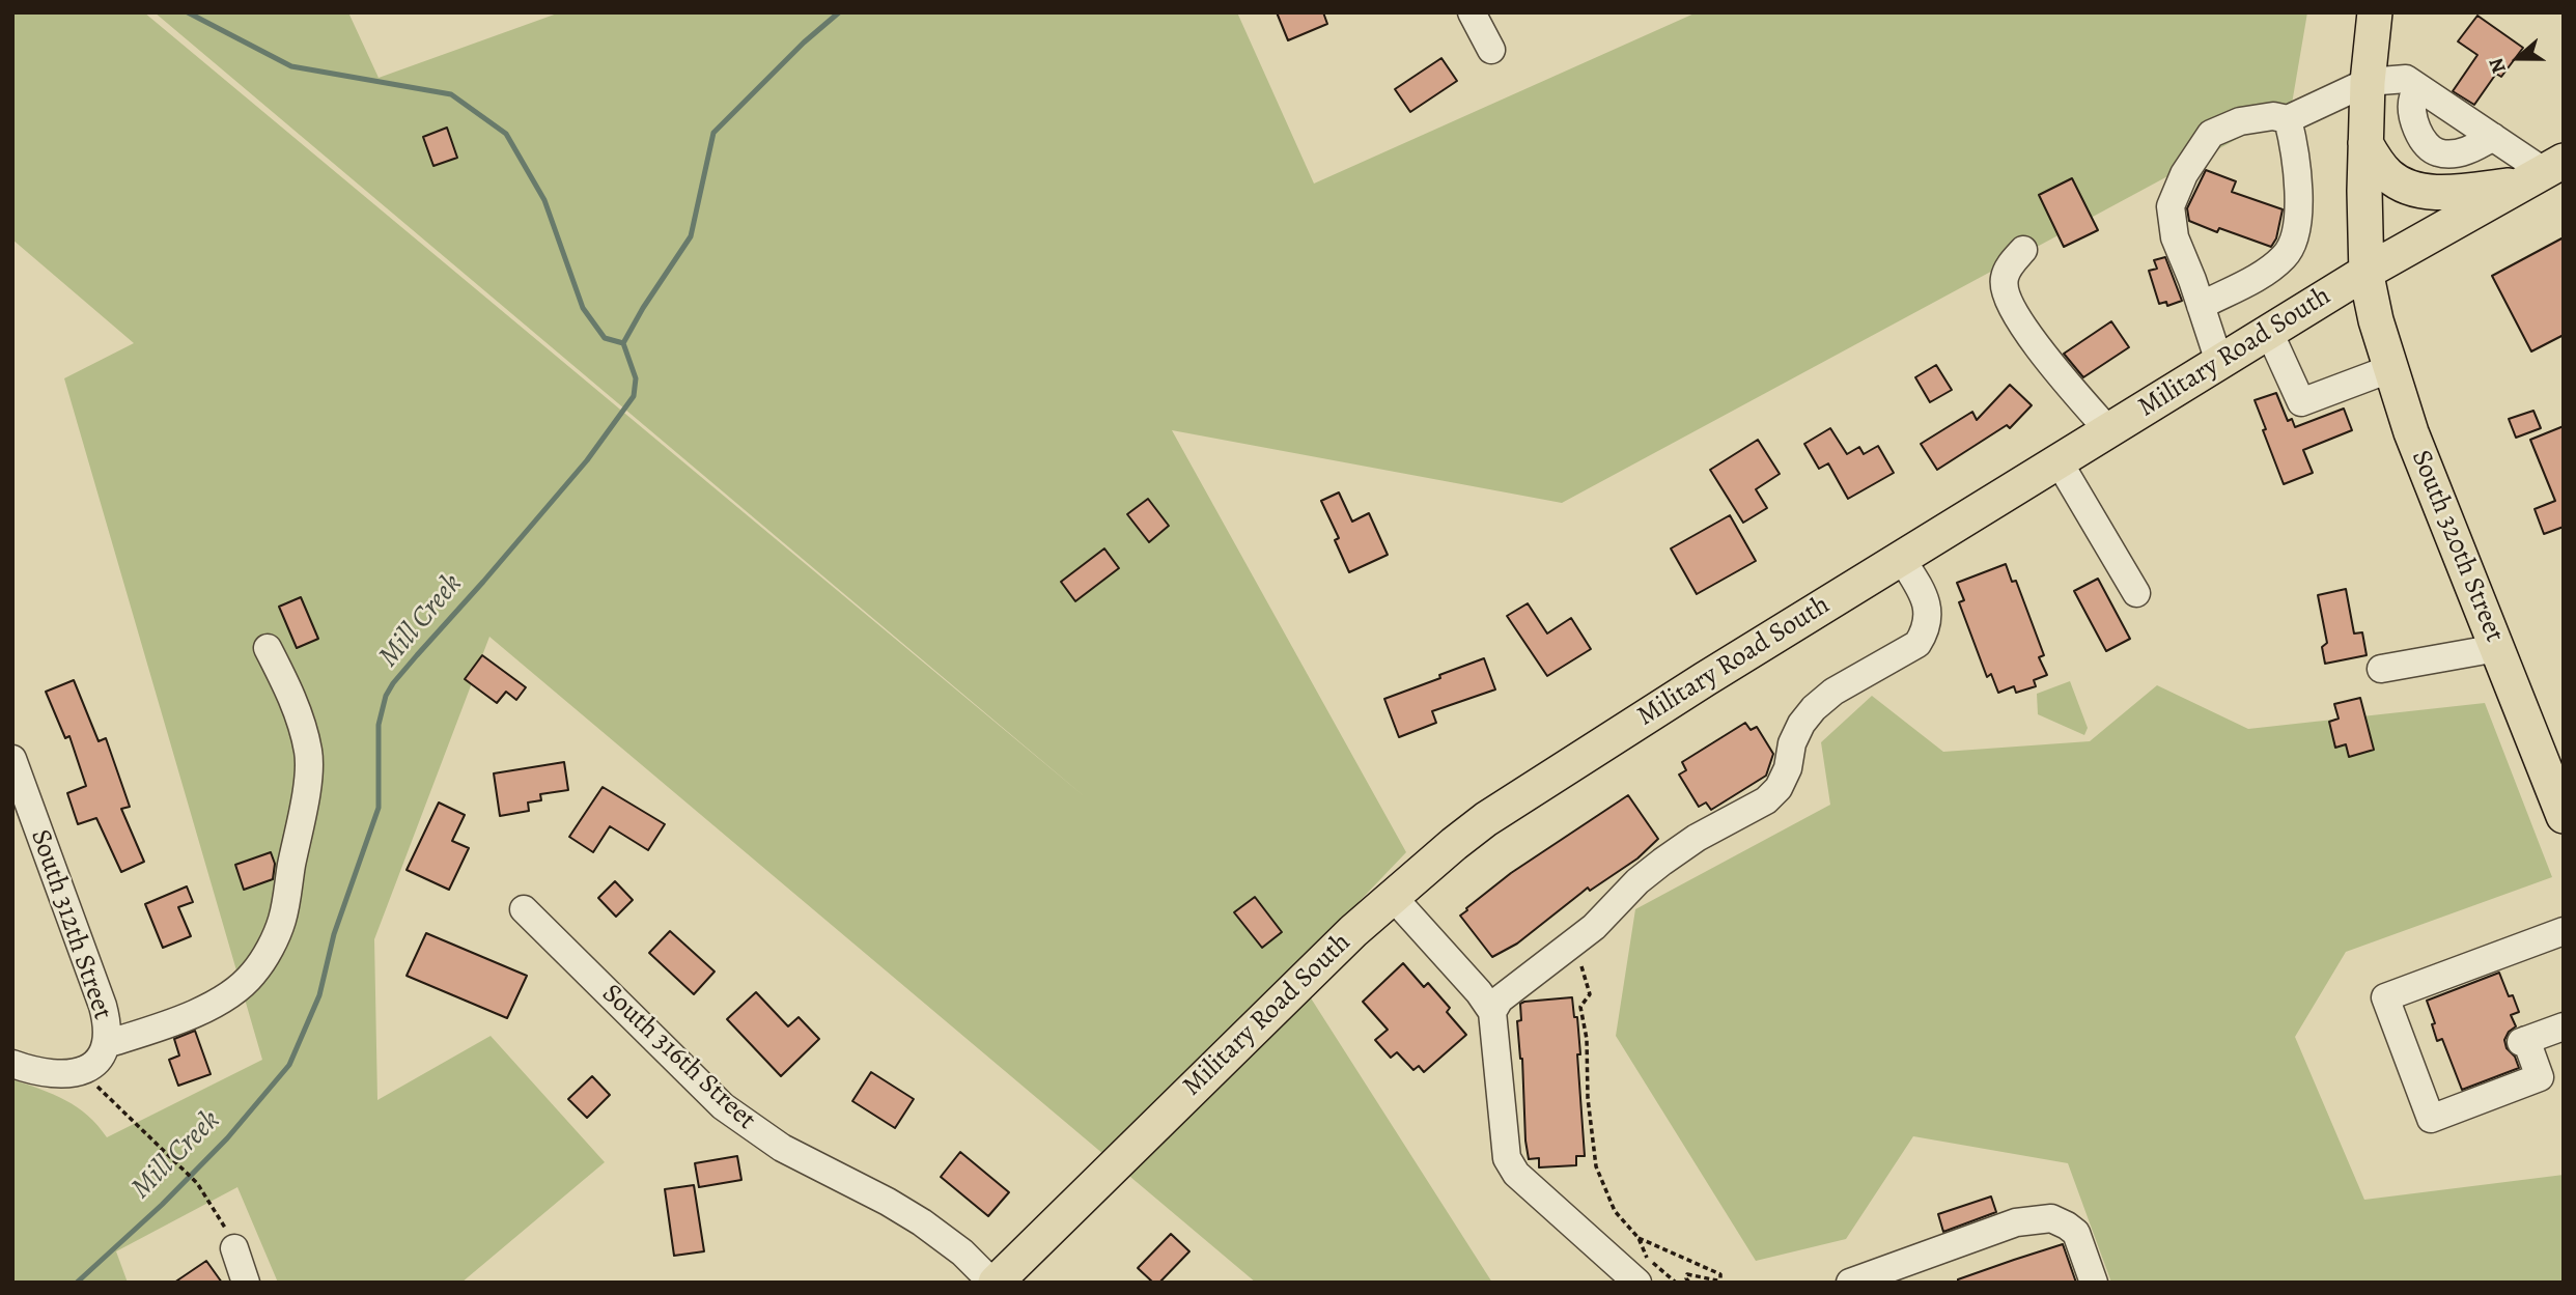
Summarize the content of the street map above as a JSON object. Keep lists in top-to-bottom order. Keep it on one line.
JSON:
{"streets":{"main road":["Military Road South","South 320th Street"],"street":["South 312th Street","South 316th Street"]},"crossings":[["Military Road South","South 320th Street"],["Military Road South","South 316th Street"]],"water":["Mill Creek"],"north":"left"}
